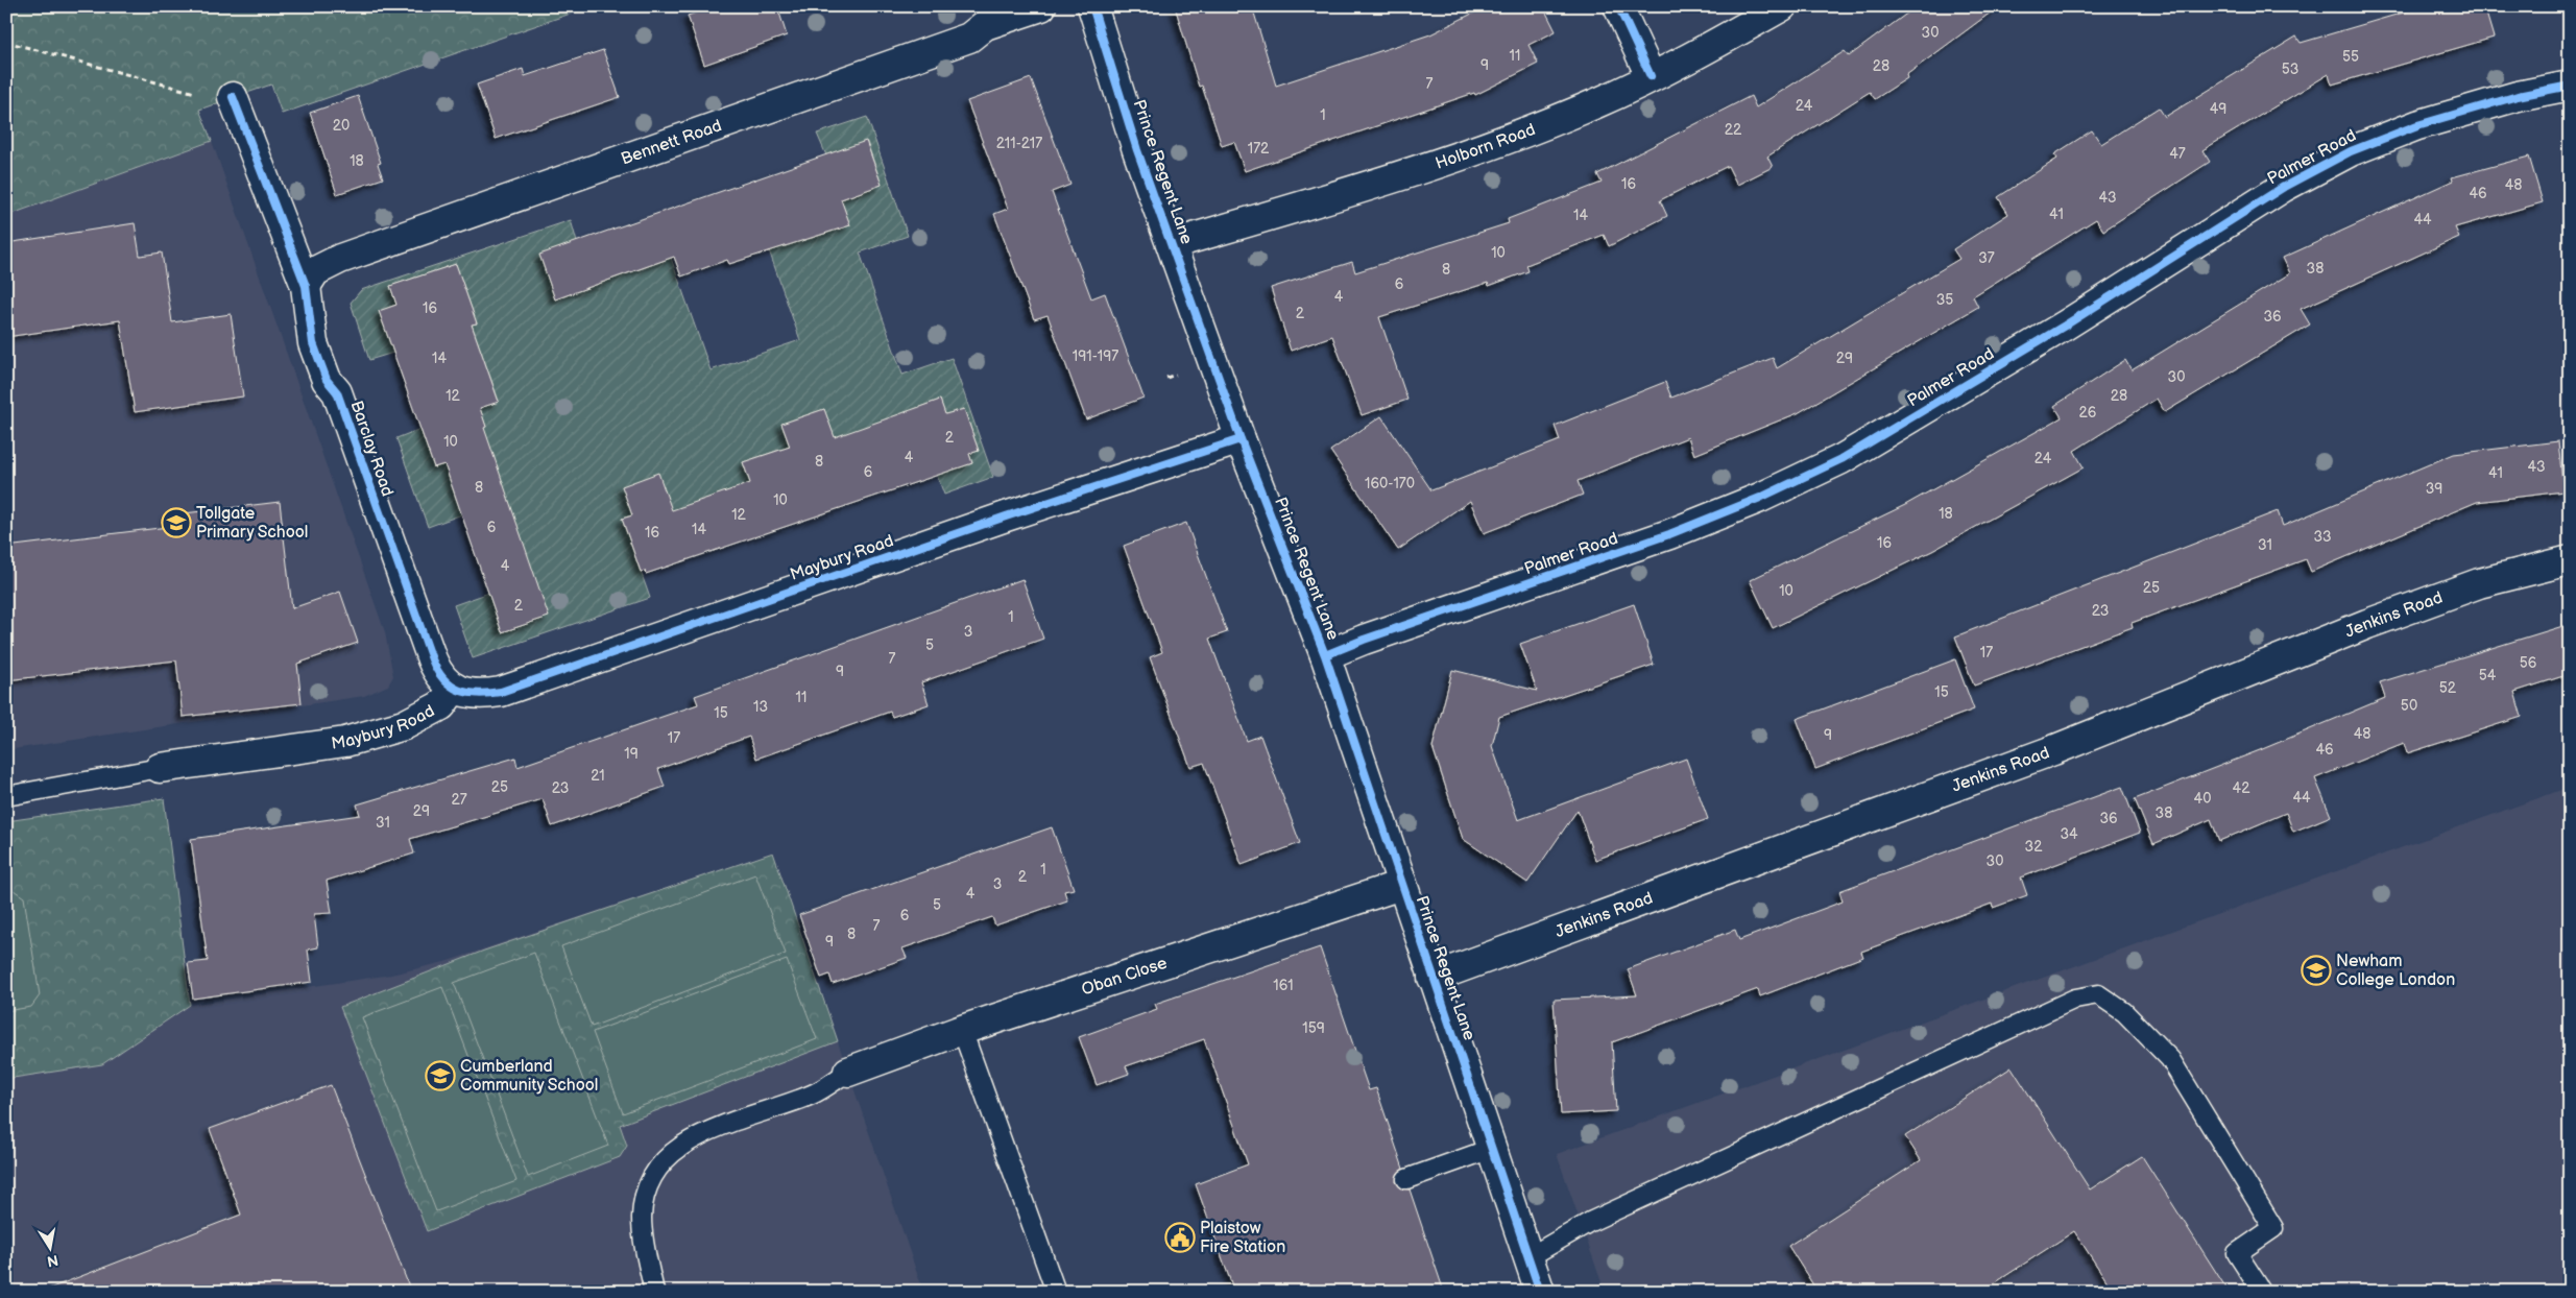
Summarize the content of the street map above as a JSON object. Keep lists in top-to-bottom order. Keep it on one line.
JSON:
{"streets":{"street":["Bennett Road","Holborn Road","Palmer Road","Prince Regent Lane","Barclay Road","Maybury Road","Jenkins Road","Oban Close"]},"crossings":[["Bennett Road","Barclay Road"],["Holborn Road","Prince Regent Lane"],["Palmer Road","Prince Regent Lane"],["Prince Regent Lane","Maybury Road"],["Prince Regent Lane","Jenkins Road"],["Prince Regent Lane","Oban Close"],["Barclay Road","Maybury Road"]],"places":{"school or university":["Tollgate Primary School","Newham College London","Cumberland Community School"],"public building":["Plaistow Fire Station"]},"house_numbers":["30","11","55","9","28","53","7","24","49","1","20","22","211-217","172","47","18","16","48","46","43","41","14","44","10","37","38","8","6","4","35","16","2","36","191-197","14","29","30","12","28","26","2","10","4","24","8","43","6","41","160-170","8","39","10","18","12","6","14","16","33","16","31","4","25","10","2","23","1","3","5","17","7","56","9","54","52","15","11","50","13","15","48","9","17","46","19","21","25","23","42","44","40","27","29","38","36","31","34","32","30","1","2","3","4","5","6","7","8","9","161","159"],"north":"bottom"}
